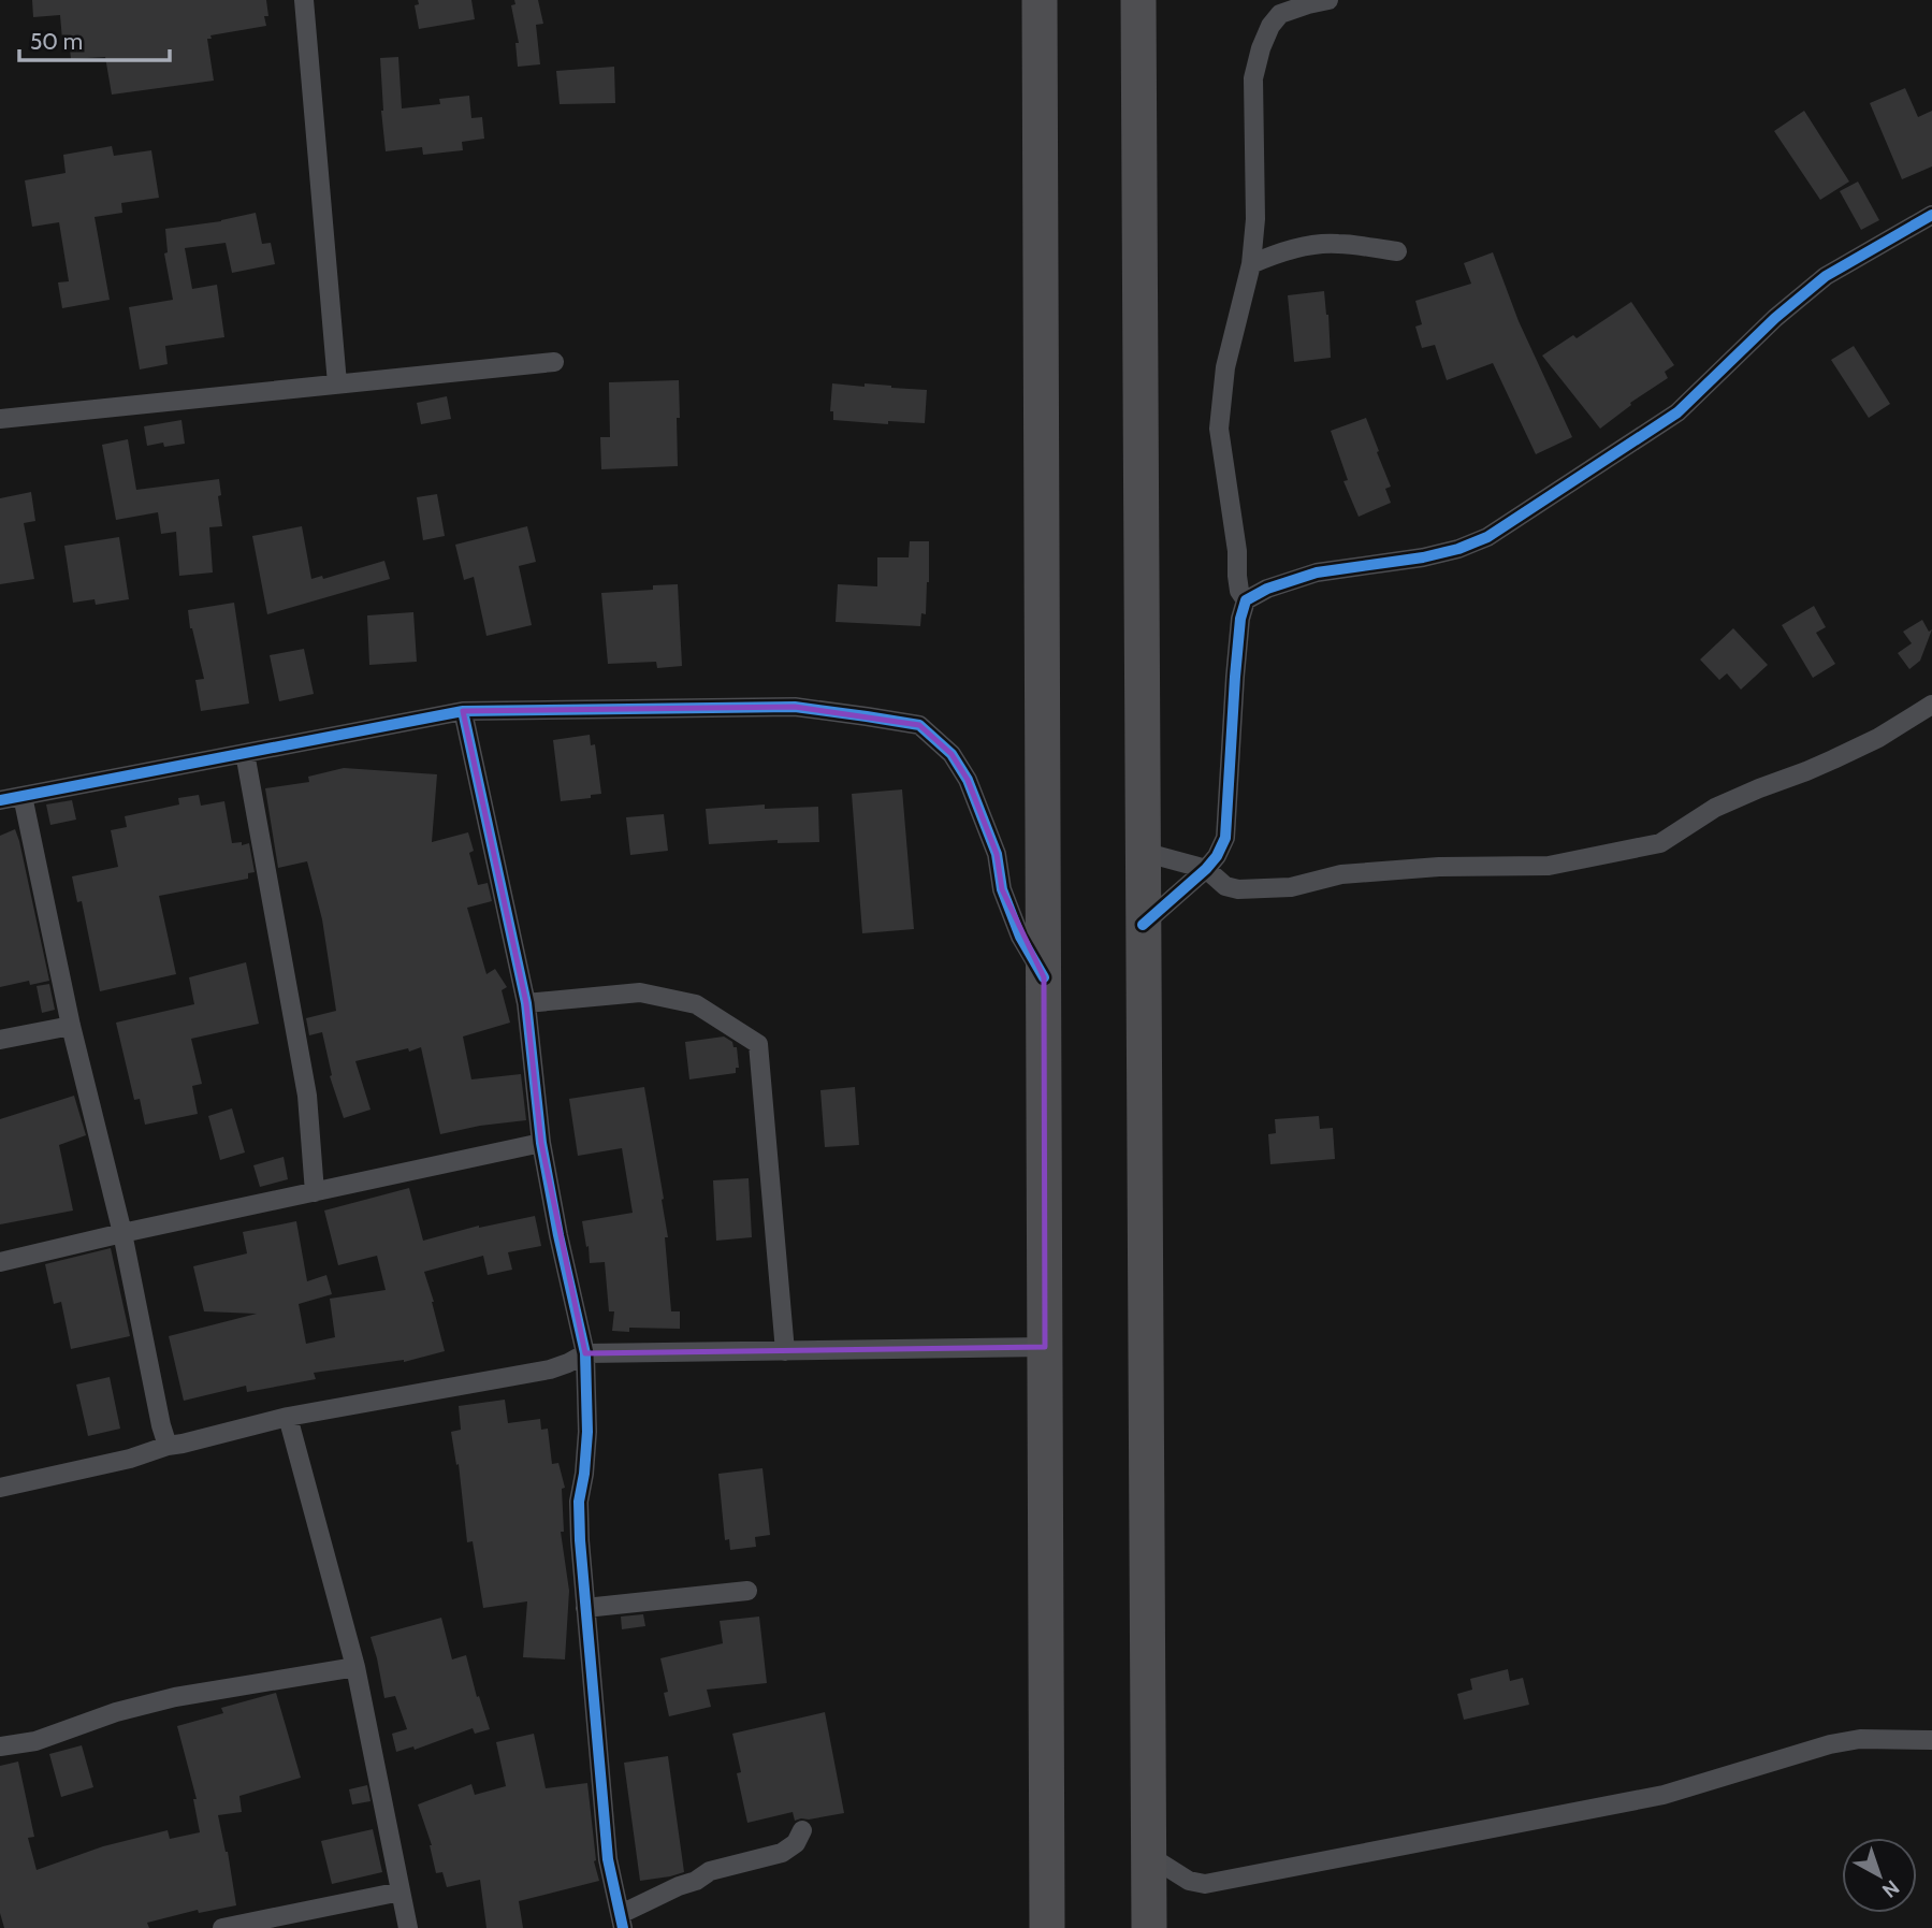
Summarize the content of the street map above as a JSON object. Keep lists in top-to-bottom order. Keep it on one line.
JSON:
{"scale_bar":"50 m","north":"bottom right"}
